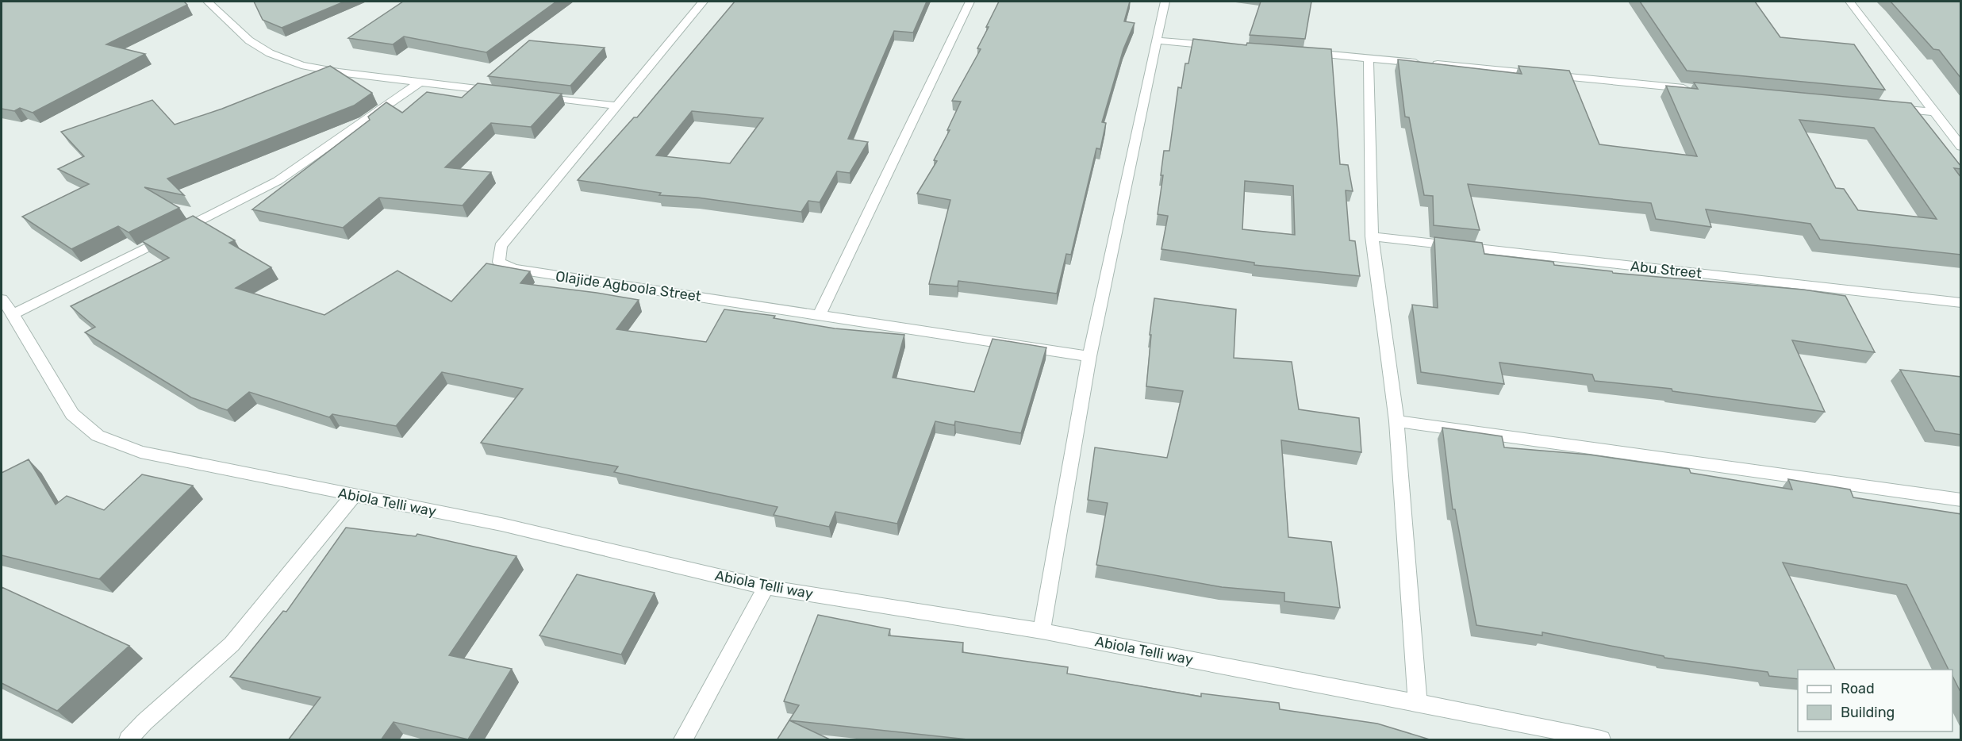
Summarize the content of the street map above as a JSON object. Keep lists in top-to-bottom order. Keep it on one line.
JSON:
{"streets":{"street":["Abu Street","Olajide Agboola Street","Abiola Telli way"]},"legend":["Road","Building"]}
